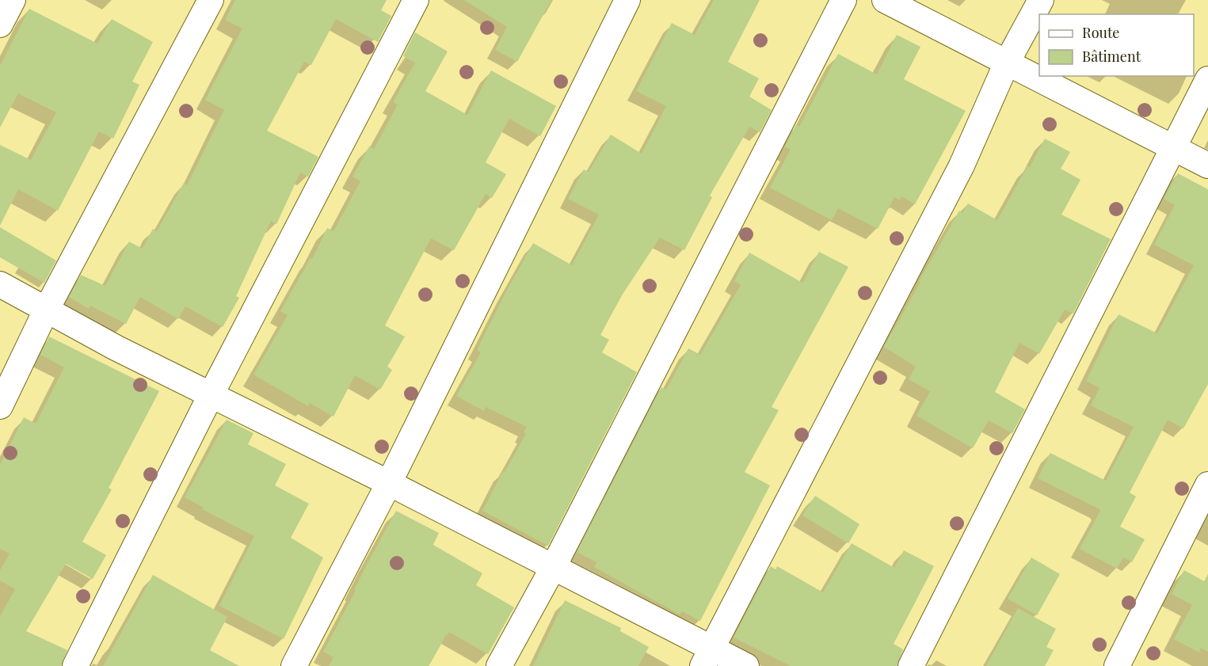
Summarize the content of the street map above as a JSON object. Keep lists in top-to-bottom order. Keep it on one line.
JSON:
{"legend":["Route","Bâtiment"]}
